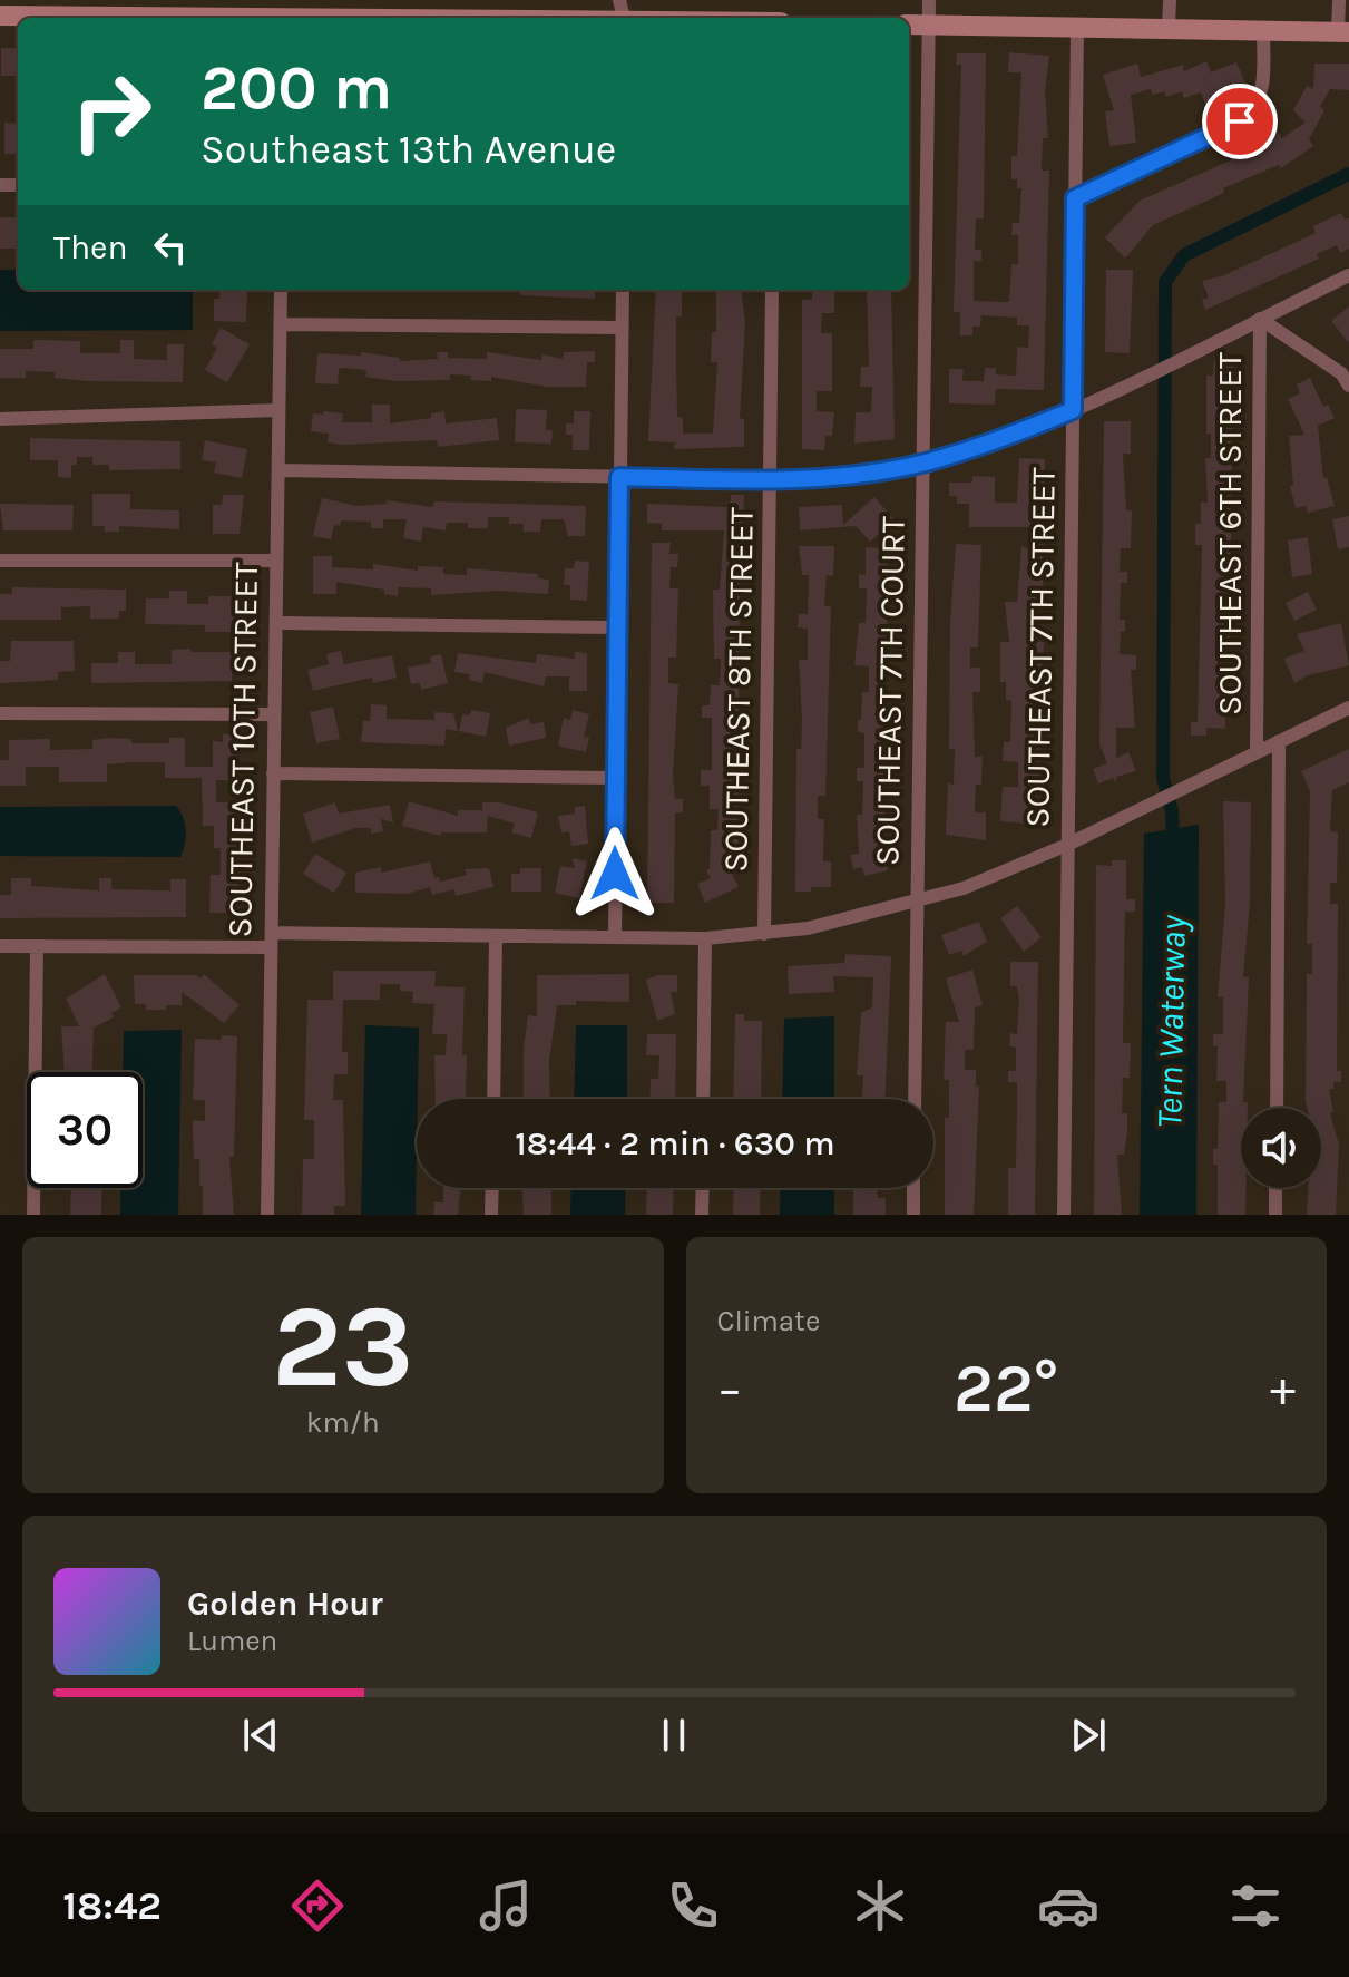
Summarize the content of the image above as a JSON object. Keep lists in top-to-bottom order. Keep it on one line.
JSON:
{"streets":{"street":["SOUTHEAST 6TH STREET","SOUTHEAST 7TH STREET","SOUTHEAST 8TH STREET","SOUTHEAST 7TH COURT","SOUTHEAST 10TH STREET"]},"water":["Tern Waterway"],"page":{"turn":["200 m","Southeast 13th Avenue"],"then":"Then","limit":"30","trip":"18:44 · 2 min · 630 m","tile":[["23","km/h"],"Climate"],"heat":["−","22°","+"],"song":["Golden Hour","Lumen"],"tabs":"18:42"}}
